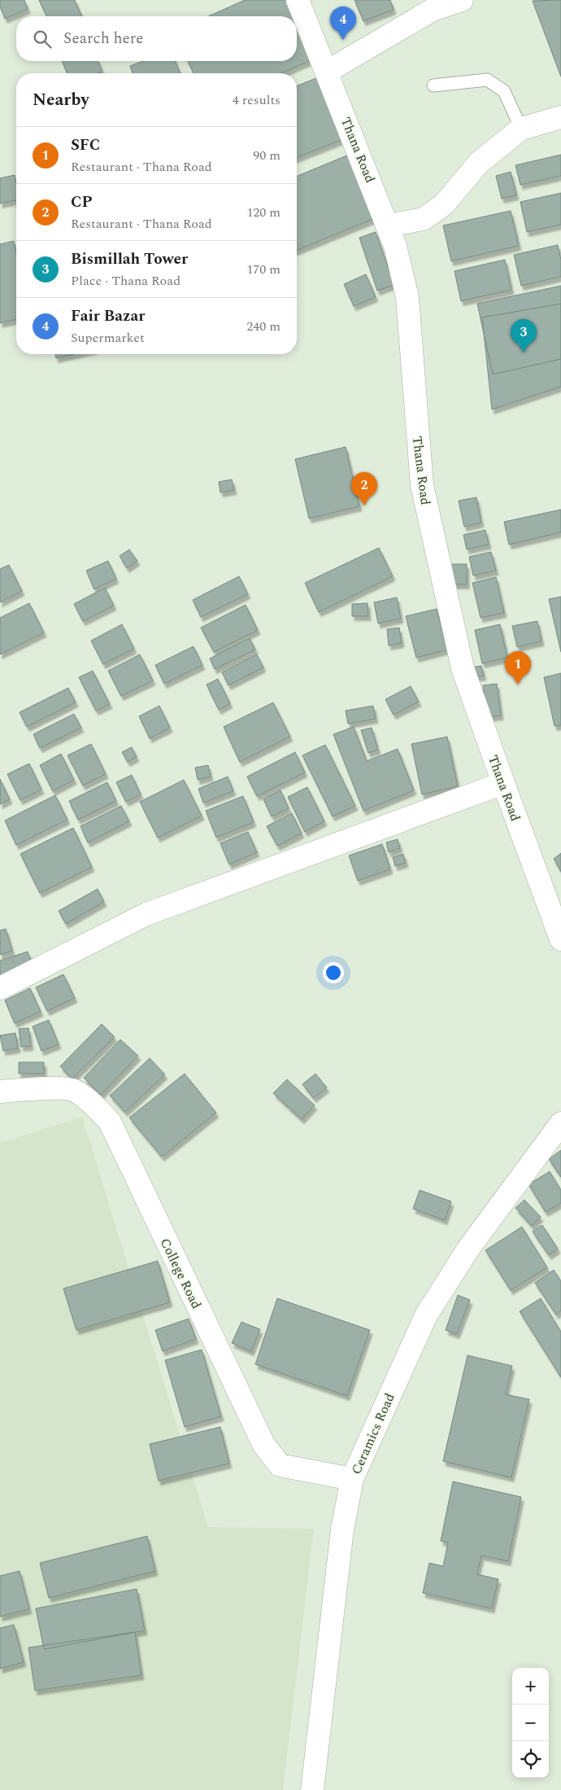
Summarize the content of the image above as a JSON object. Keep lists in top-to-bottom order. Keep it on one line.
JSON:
{"streets":{"street":["Thana Road","College Road","Ceramics Road"]},"crossings":[["College Road","Ceramics Road"]],"page":{"pins":["4","3","2","1"],"search":"Search here","heading":["Nearby","4 results"],"list":[{"mark":"1","name":"SFC","note":"Restaurant · Thana Road","value":"90 m"},{"mark":"2","name":"CP","note":"Restaurant · Thana Road","value":"120 m"},{"mark":"3","name":"Bismillah Tower","note":"Place · Thana Road","value":"170 m"},{"mark":"4","name":"Fair Bazar","note":"Supermarket","value":"240 m"}],"map_buttons":["+","−"]}}
